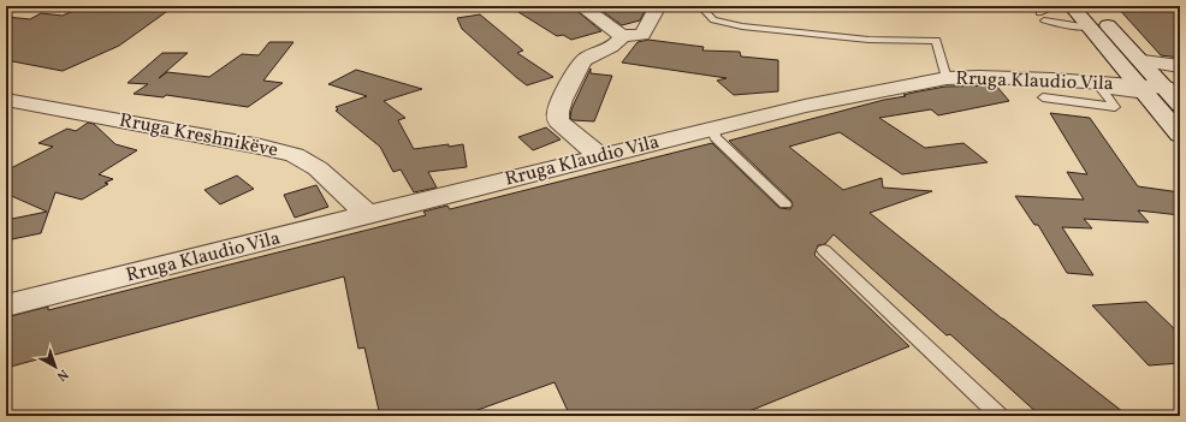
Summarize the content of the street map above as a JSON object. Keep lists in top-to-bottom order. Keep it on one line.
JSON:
{"streets":{"street":["Rruga Klaudio Vila","Rruga Kreshnikëve"]},"crossings":[["Rruga Klaudio Vila","Rruga Kreshnikëve"]],"north":"bottom right"}
